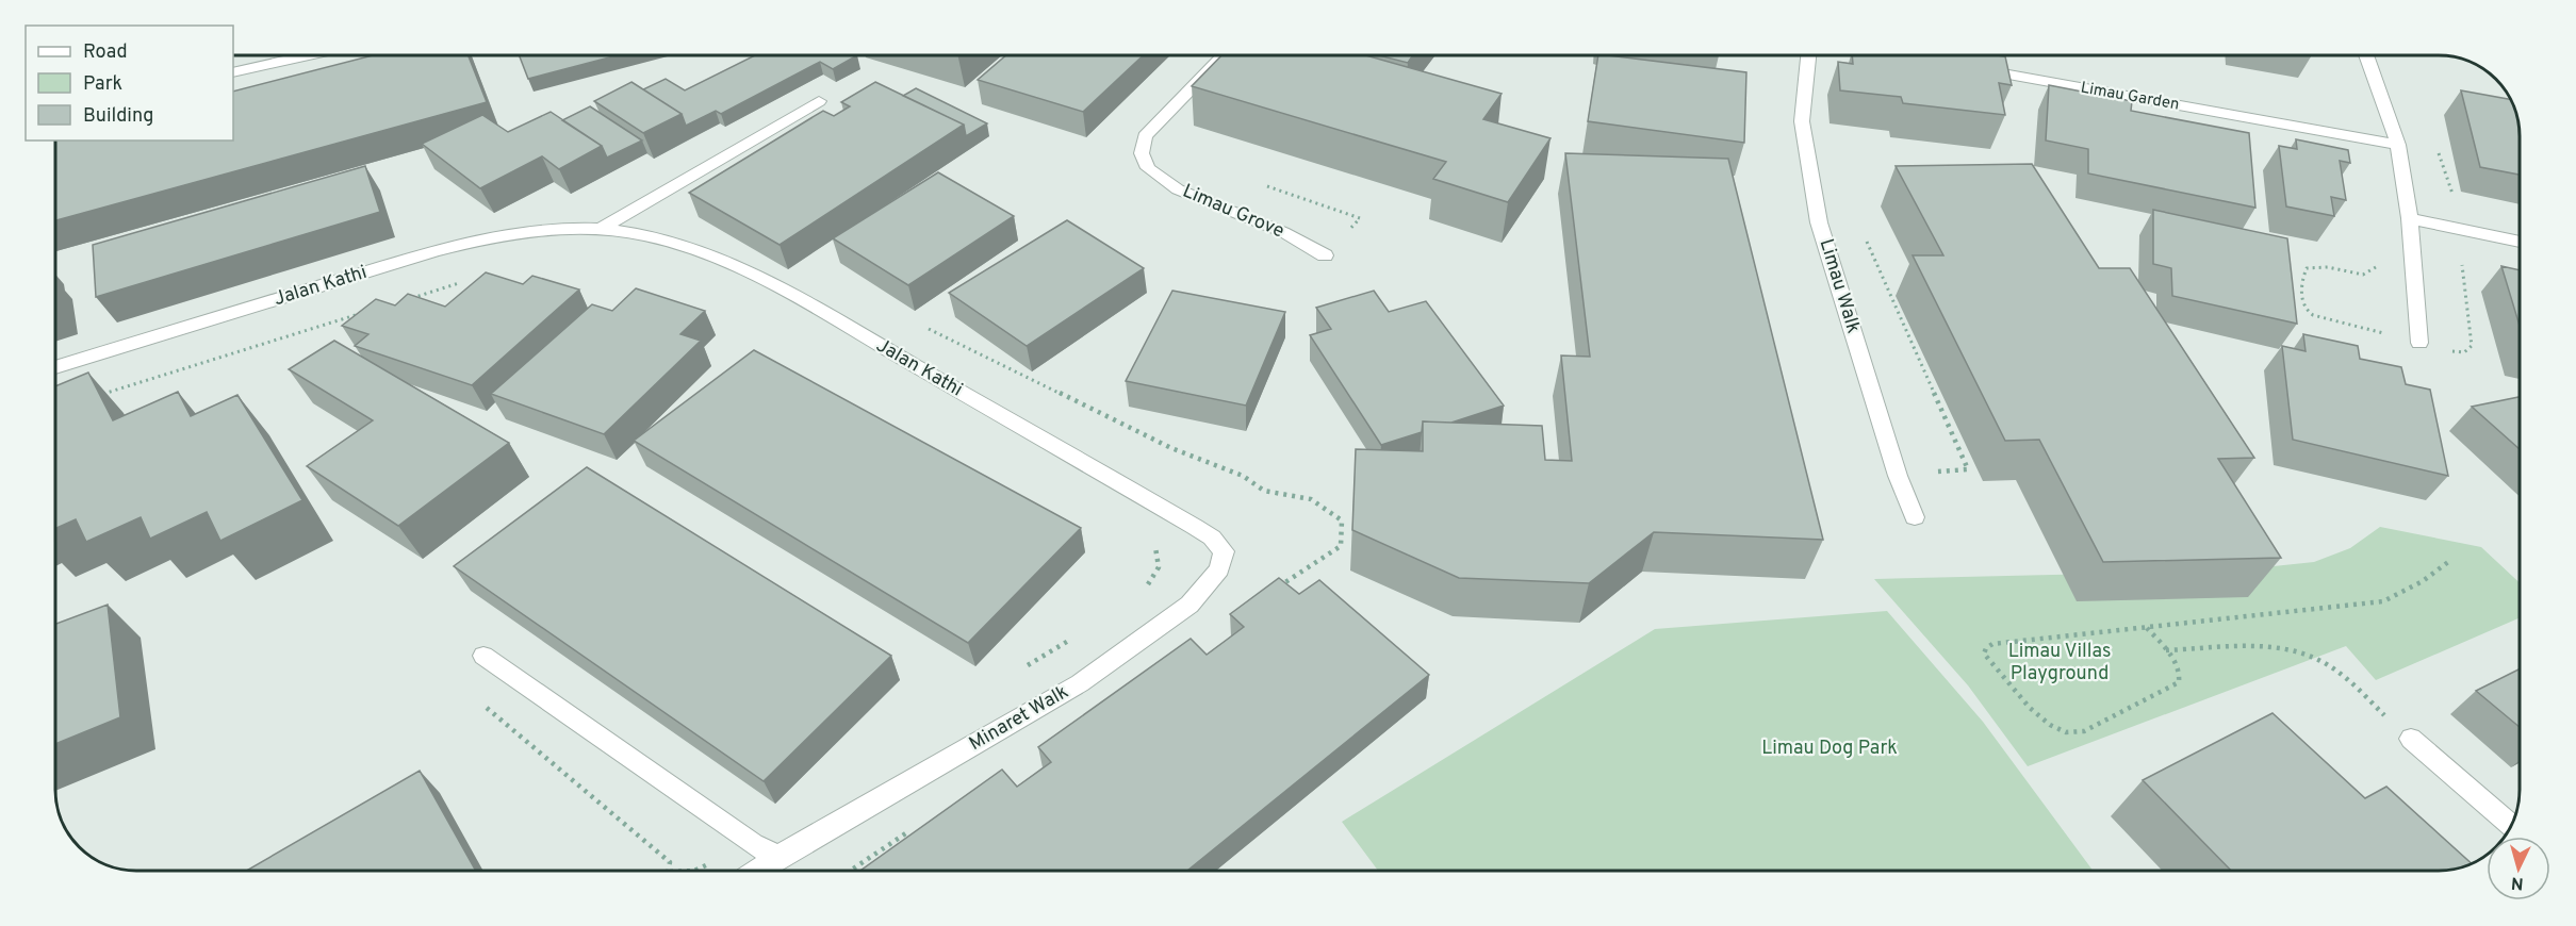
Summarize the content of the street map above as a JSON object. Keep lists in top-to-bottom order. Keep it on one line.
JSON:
{"streets":{"street":["Limau Garden","Limau Grove","Jalan Kathi","Limau Walk","Minaret Walk"]},"crossings":[["Jalan Kathi","Minaret Walk"]],"parks":["Limau Villas Playground","Limau Dog Park"],"legend":["Road","Park","Building"],"north":"bottom"}
